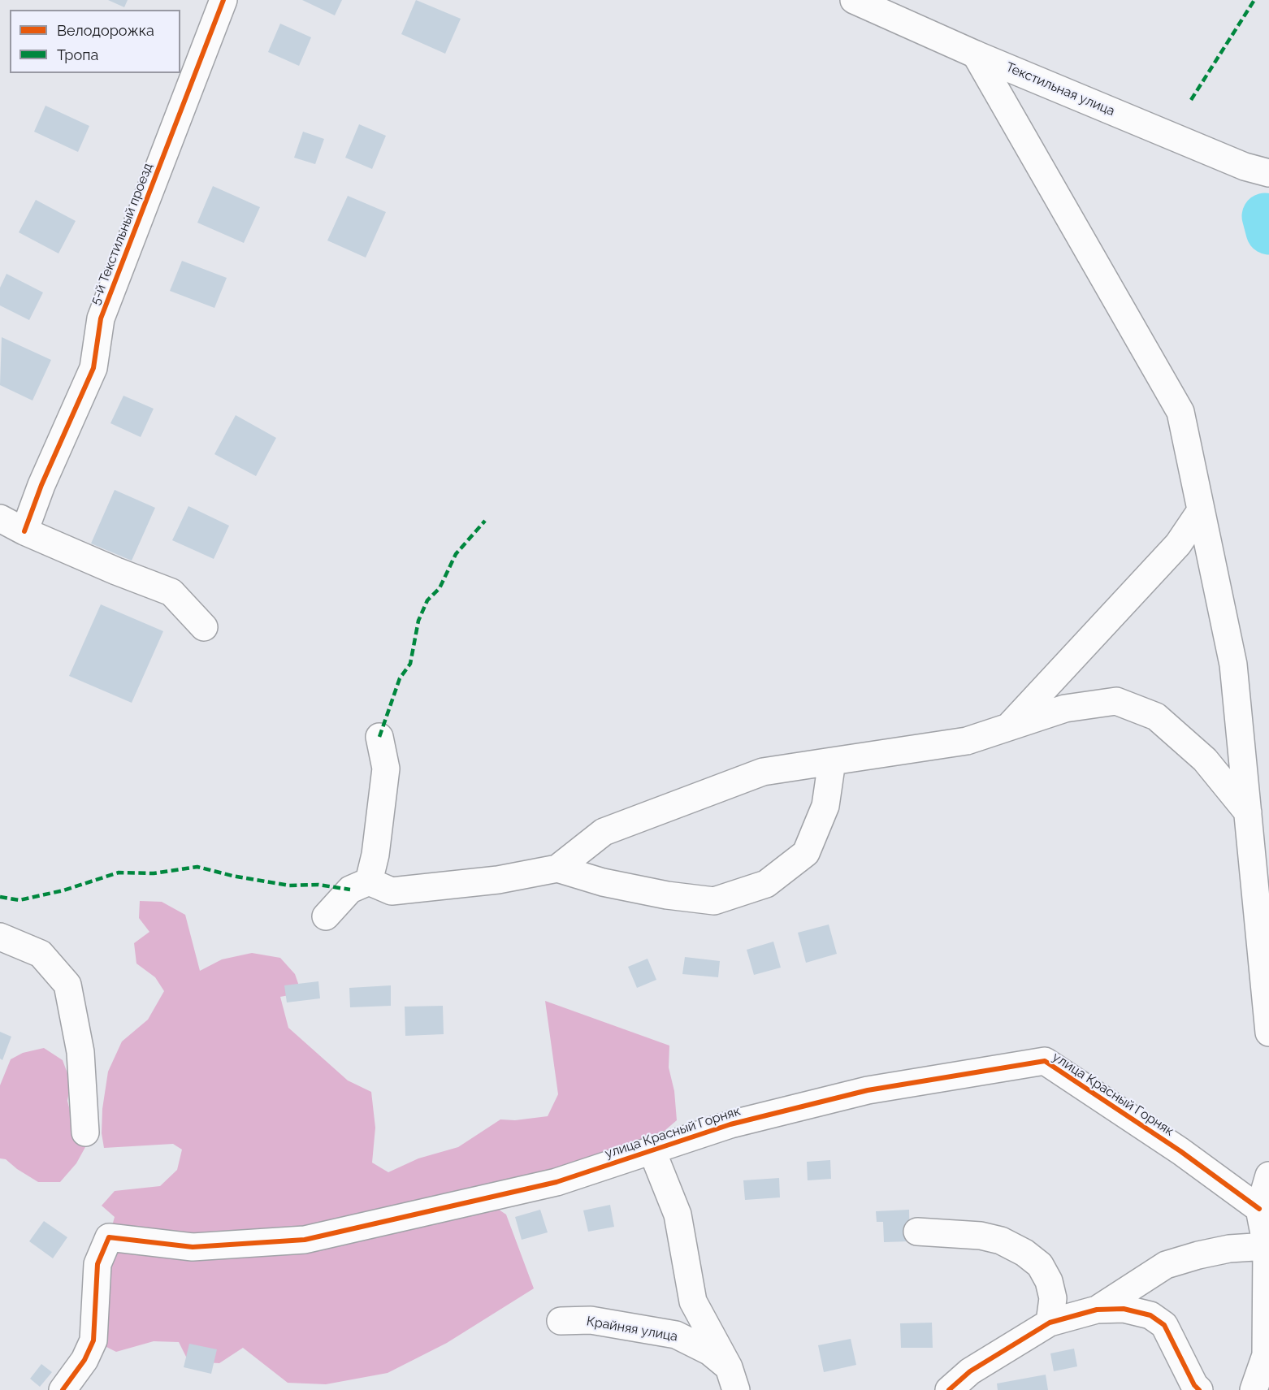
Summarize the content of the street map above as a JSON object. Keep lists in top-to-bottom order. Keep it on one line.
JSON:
{"streets":{"street":["Текстильная улица","5-й Текстильный проезд","улица Красный Горняк","Крайняя улица"]},"legend":["Велодорожка","Тропа"]}
